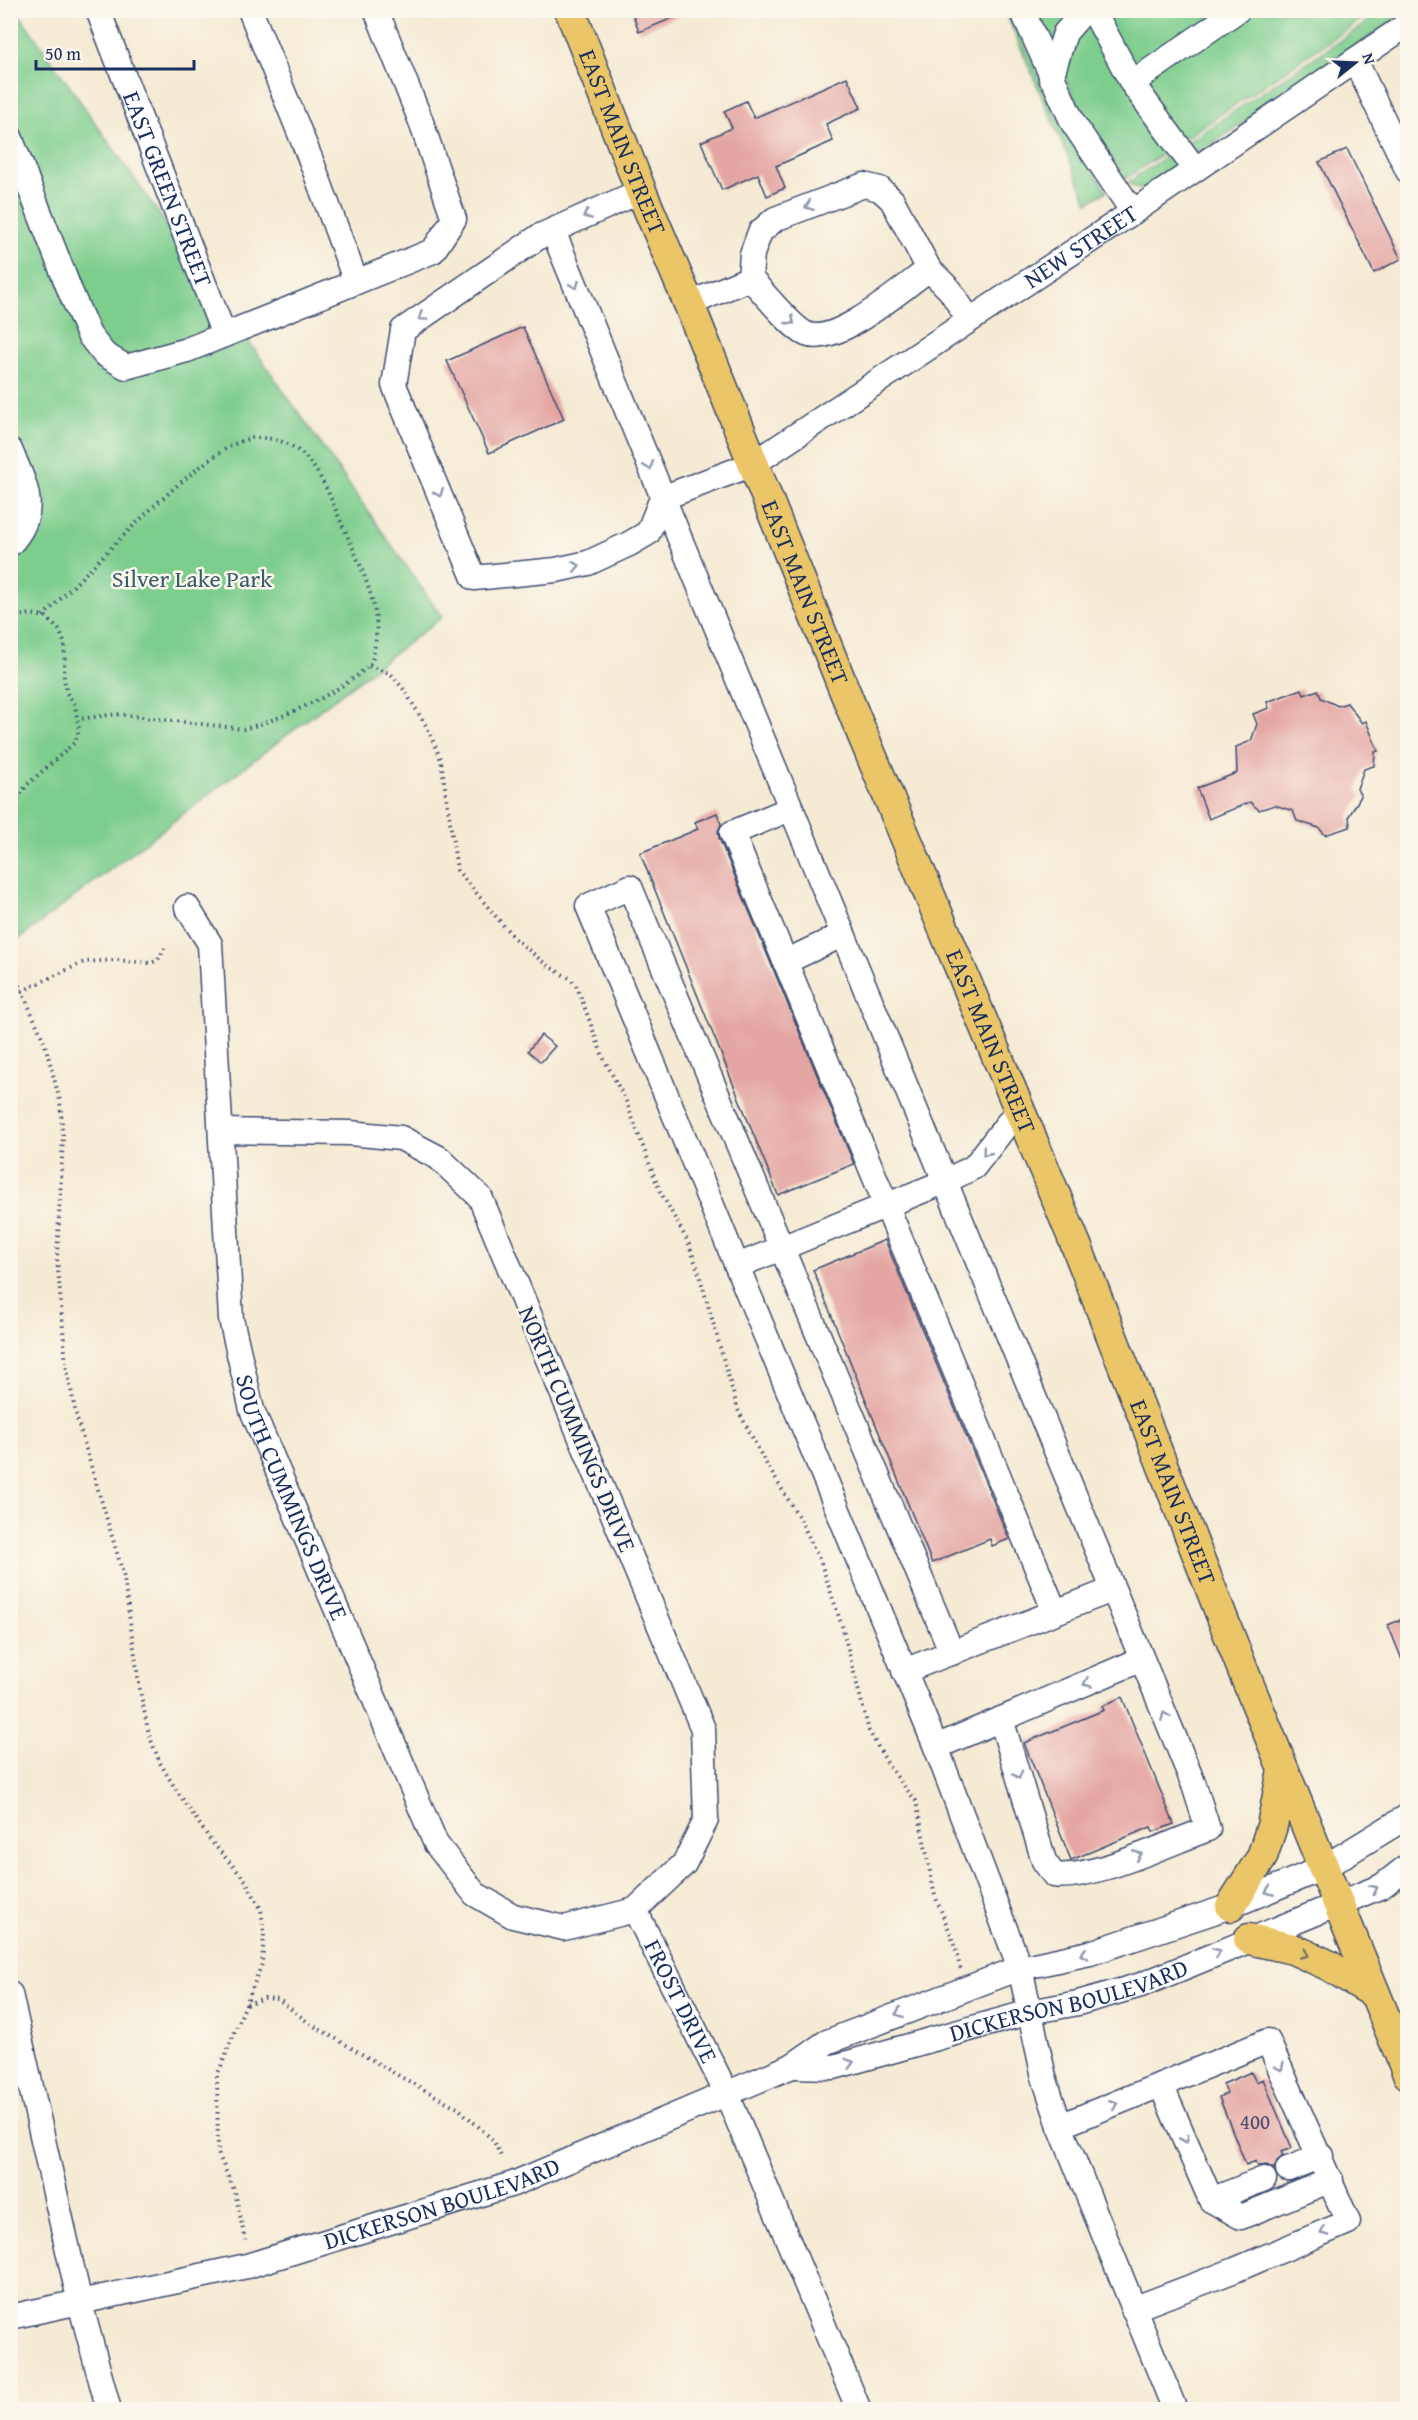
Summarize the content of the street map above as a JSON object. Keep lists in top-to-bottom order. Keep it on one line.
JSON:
{"streets":{"main road":["EAST MAIN STREET"],"street":["EAST GREEN STREET","NEW STREET","NORTH CUMMINGS DRIVE","SOUTH CUMMINGS DRIVE","DICKERSON BOULEVARD","FROST DRIVE"]},"crossings":[["EAST MAIN STREET","NEW STREET"],["EAST MAIN STREET","DICKERSON BOULEVARD"],["NORTH CUMMINGS DRIVE","SOUTH CUMMINGS DRIVE"],["NORTH CUMMINGS DRIVE","FROST DRIVE"],["SOUTH CUMMINGS DRIVE","FROST DRIVE"],["DICKERSON BOULEVARD","FROST DRIVE"]],"parks":["Silver Lake Park"],"house_numbers":["400"],"scale_bar":"50 m","north":"right"}
